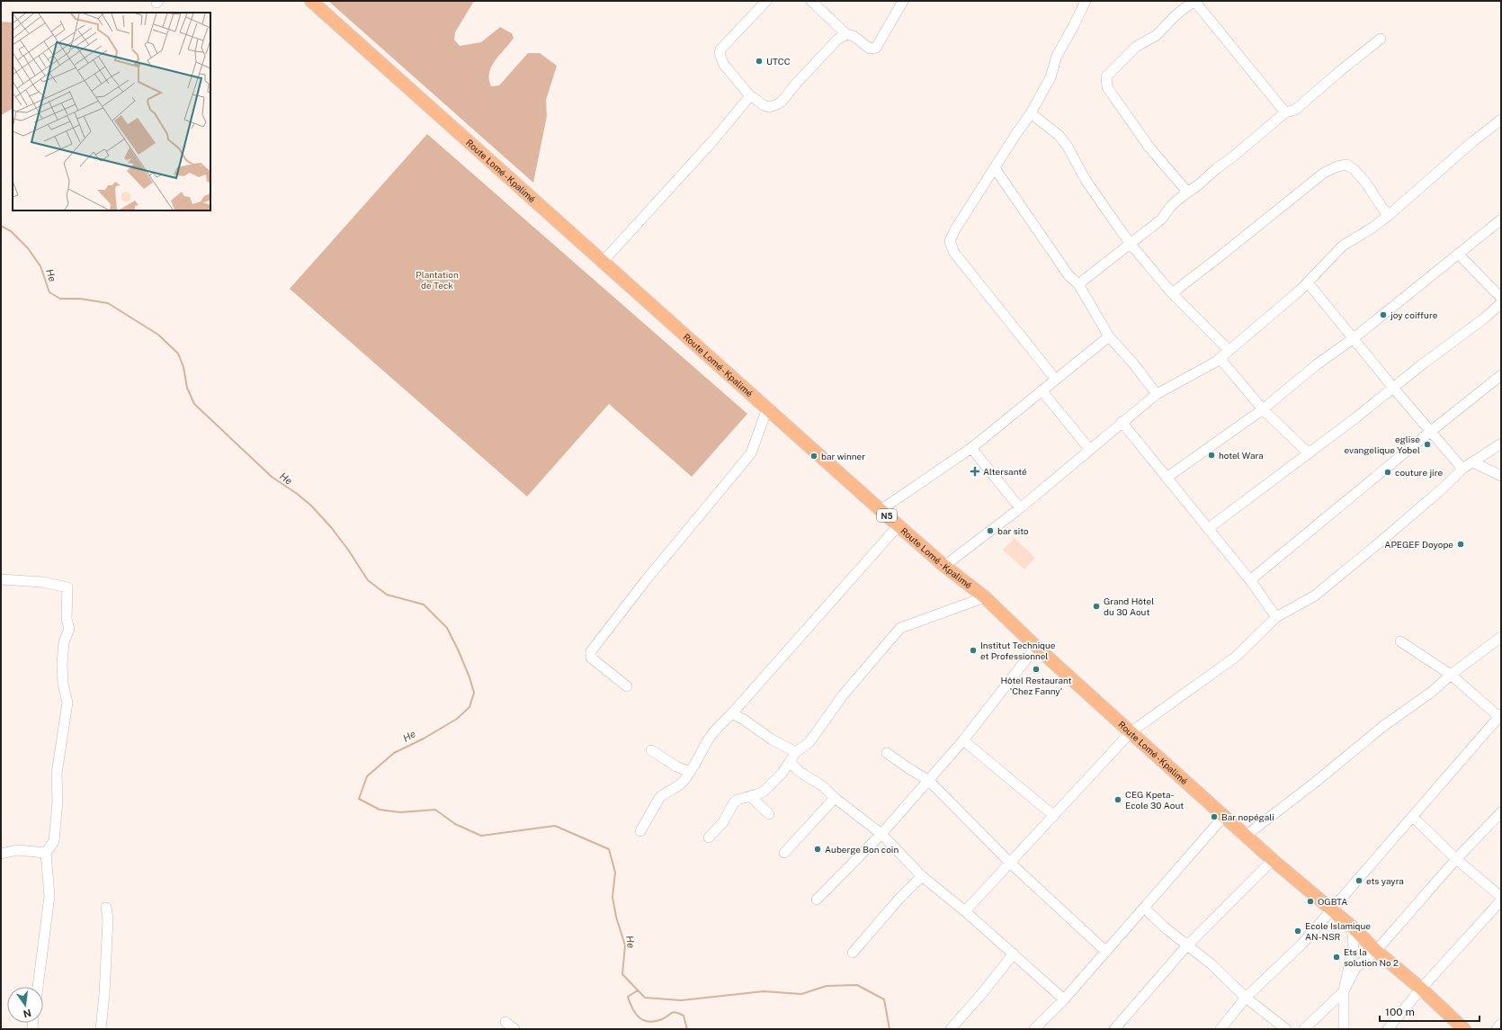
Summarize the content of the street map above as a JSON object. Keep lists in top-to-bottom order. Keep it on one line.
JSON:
{"streets":{"main road":["Route Lomé - Kpalimé","N5"]},"water":["He"],"parks":["Plantation de Teck"],"places":{"other":["UTCC","joy coiffure","eglise evangelique Yobel","hotel Wara","bar winner","couture jire","bar sito","APEGEF Doyope","Grand Hôtel du 30 Aout","Institut Technique et Professionnel","Hôtel Restaurant 'Chez Fanny'","CEG Kpeta- Ecole 30 Aout","Bar nopégali","Auberge Bon coin","ets yayra","OGBTA","Ecole Islamique AN-NSR","Ets la solution No 2"],"health":["Altersanté"]},"scale_bar":"100 m","north":"bottom"}
